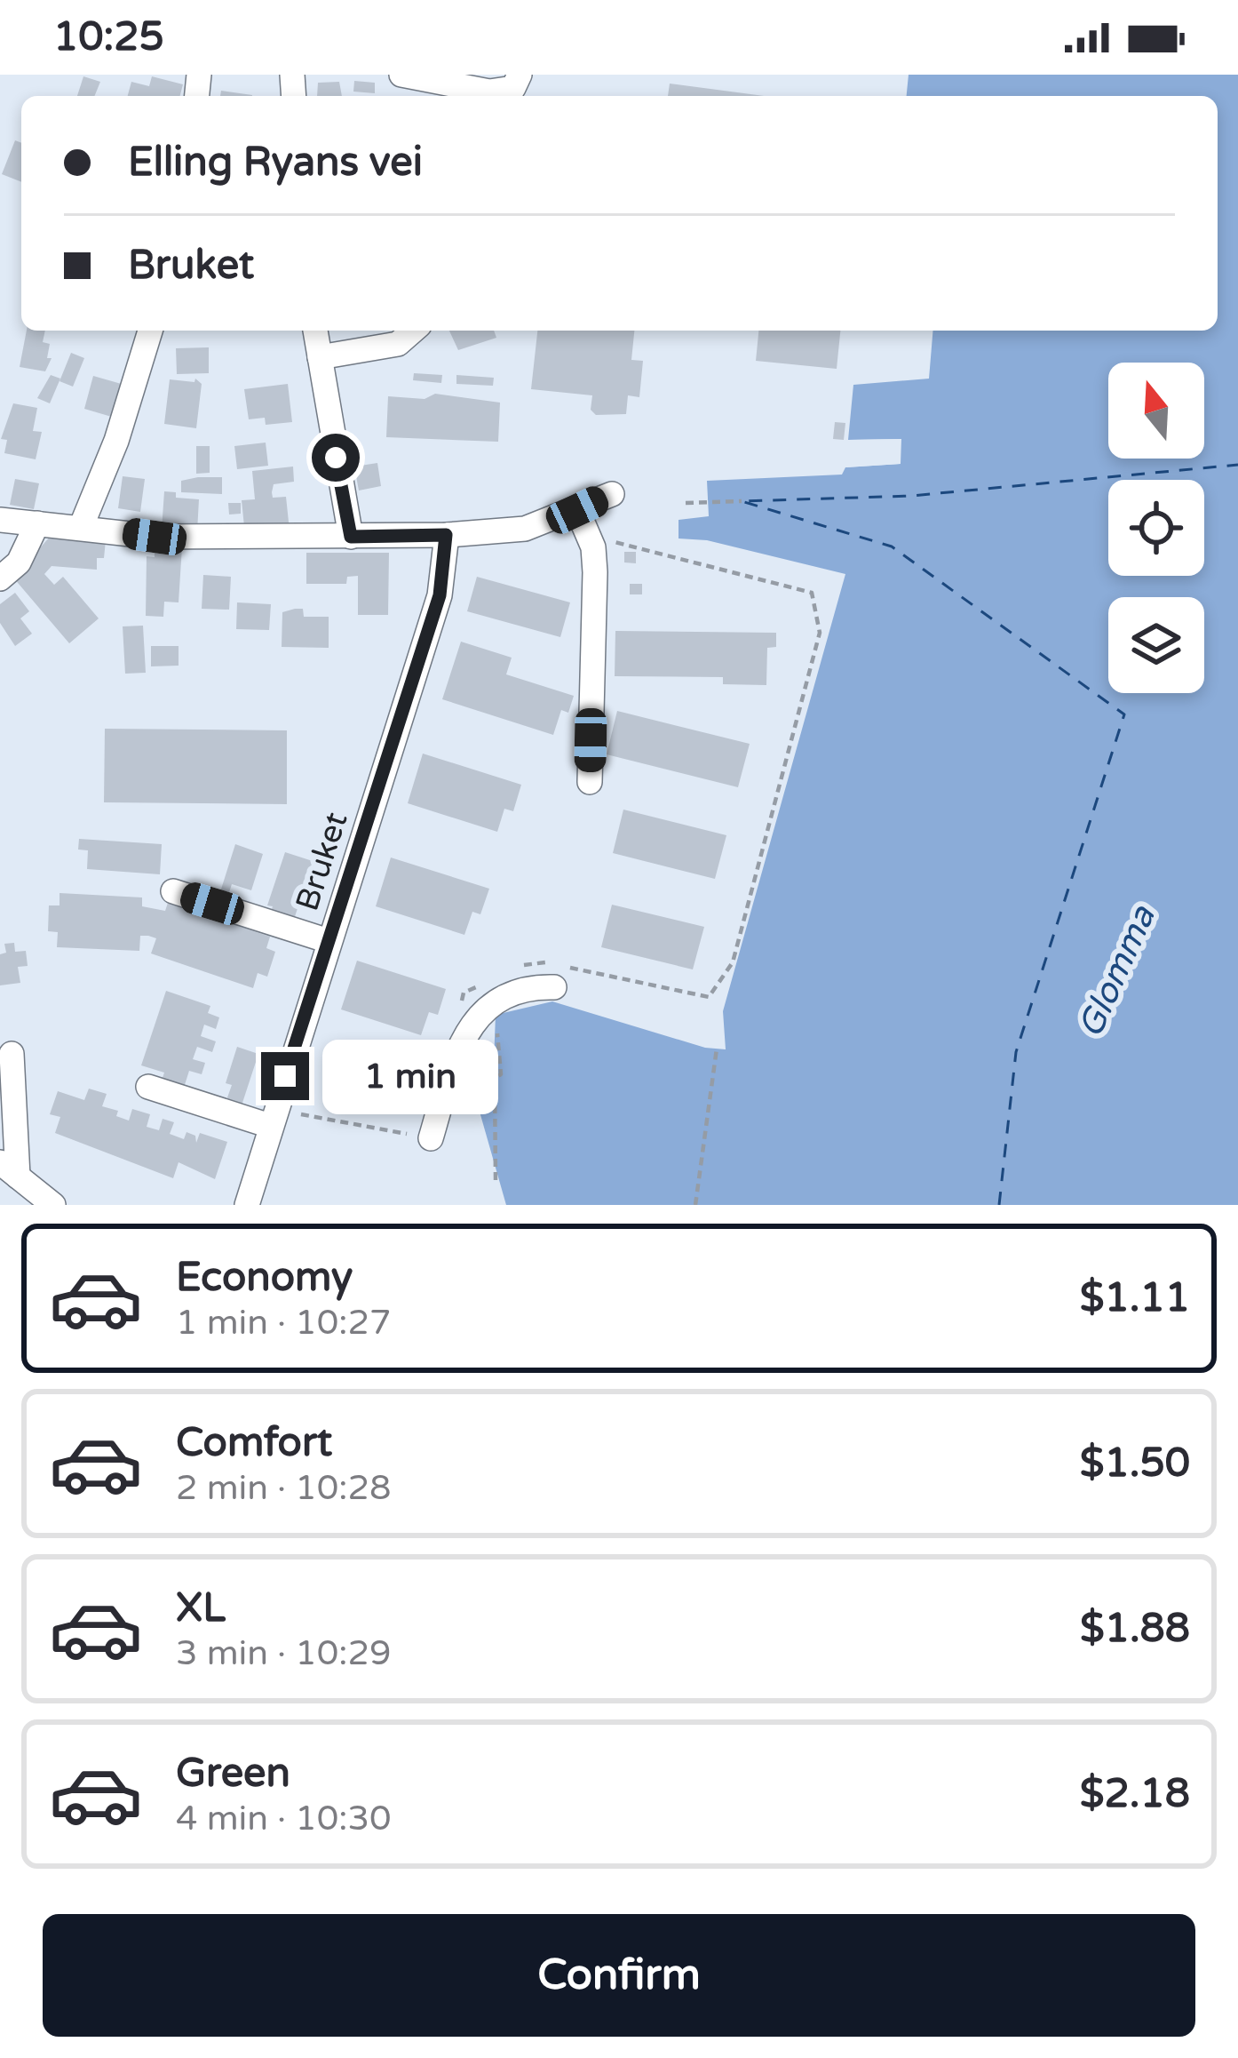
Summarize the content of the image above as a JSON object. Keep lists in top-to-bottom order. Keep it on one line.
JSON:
{"streets":{"street":["Bruket"]},"water":["Glomma"],"north":"top","page":{"status":"10:25","banner":["Elling Ryans vei","Bruket"],"bubble":"1 min","list":[{"name":"Economy","note":"1 min · 10:27","value":"$1.11"},{"name":"Comfort","note":"2 min · 10:28","value":"$1.50"},{"name":"XL","note":"3 min · 10:29","value":"$1.88"},{"name":"Green","note":"4 min · 10:30","value":"$2.18"}],"buttons":"Confirm"}}
